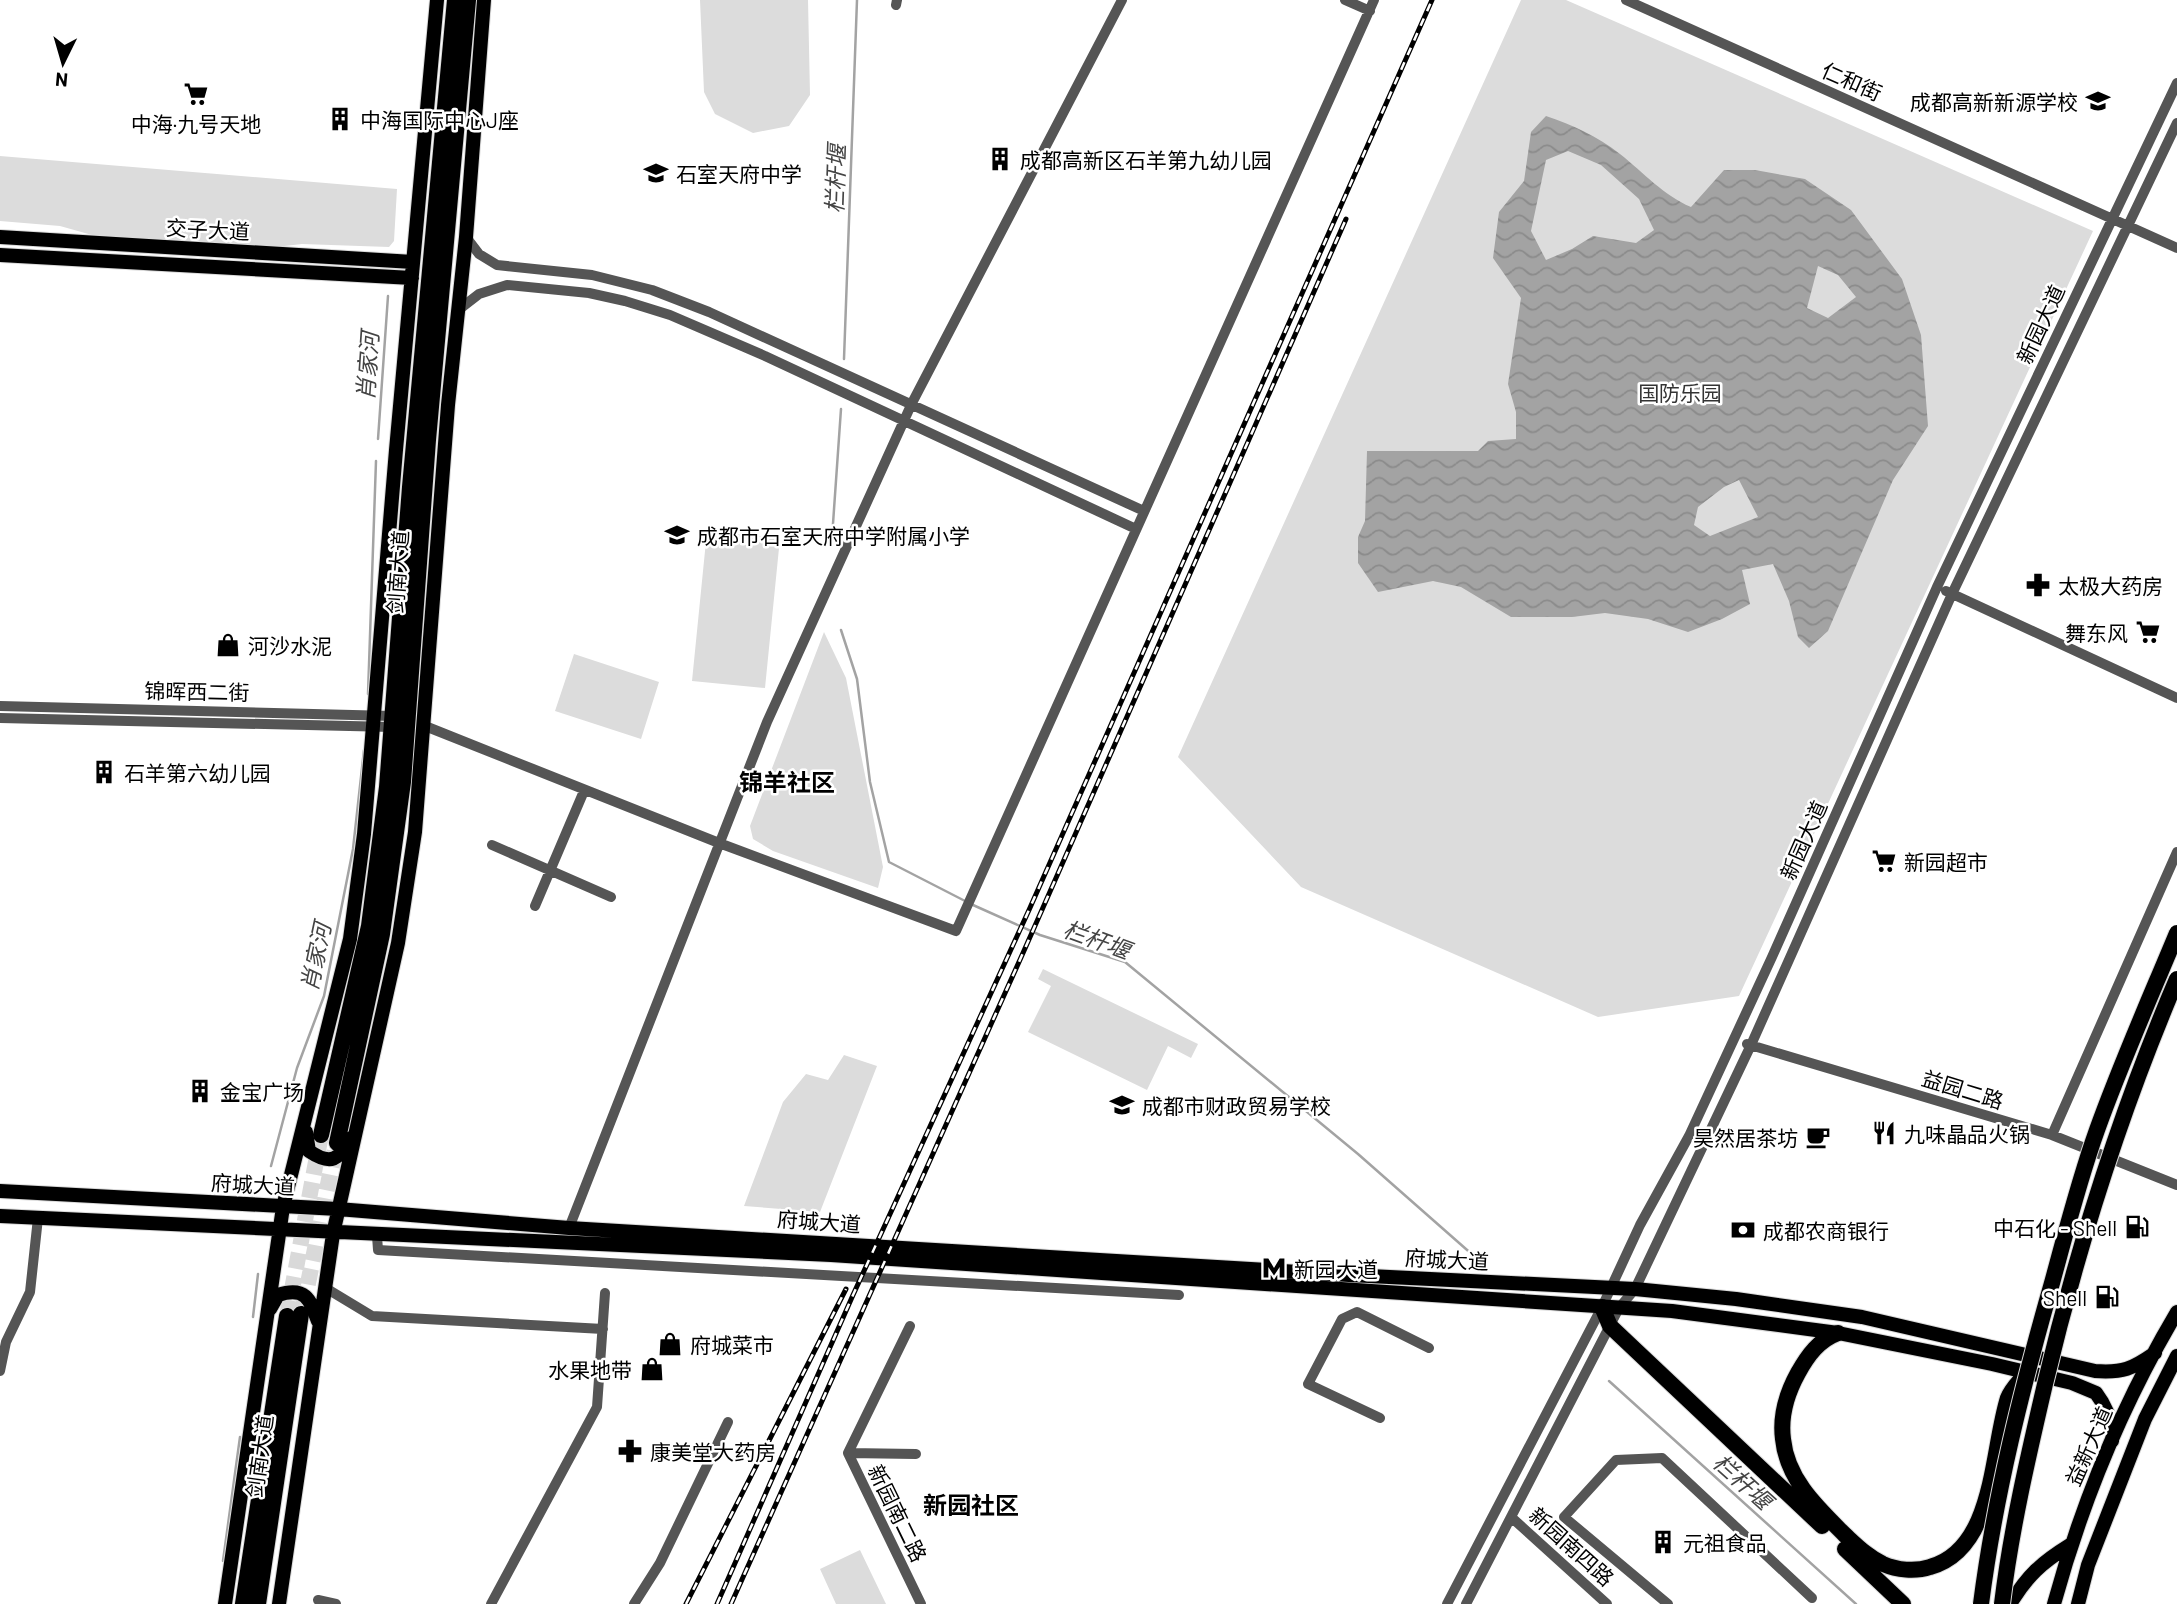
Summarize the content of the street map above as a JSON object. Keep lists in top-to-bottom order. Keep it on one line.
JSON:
{"streets":{"highway":["剑南大道"],"main road":["交子大道","府城大道","益新大道"],"street":["仁和街","新园大道","锦晖西二街","益园二路","新园南二路","新园南四路"]},"crossings":[["仁和街","新园大道"],["新园大道","益园二路"],["新园大道","府城大道"],["新园大道","新园南四路"],["剑南大道","锦晖西二街"],["府城大道","益新大道"]],"districts":["锦羊社区","新园社区"],"water":["栏杆堰","肖家河"],"parks":["国防乐园"],"places":{"supermarket":["中海·九号天地","舞东风","新园超市"],"school or university":["成都高新新源学校","石室天府中学","成都市石室天府中学附属小学","成都市财政贸易学校"],"building":["中海国际中心J座","成都高新区石羊第九幼儿园","石羊第六幼儿园","金宝广场","元祖食品"],"pharmacy":["太极大药房","康美堂大药房"],"shop":["河沙水泥","府城菜市","水果地带"],"restaurant":["九味晶品火锅"],"cafe":["昊然居茶坊"],"fuel station":["中石化 - Shell","Shell"],"bank":["成都农商银行"],"metro station":["新园大道"]},"north":"bottom"}
